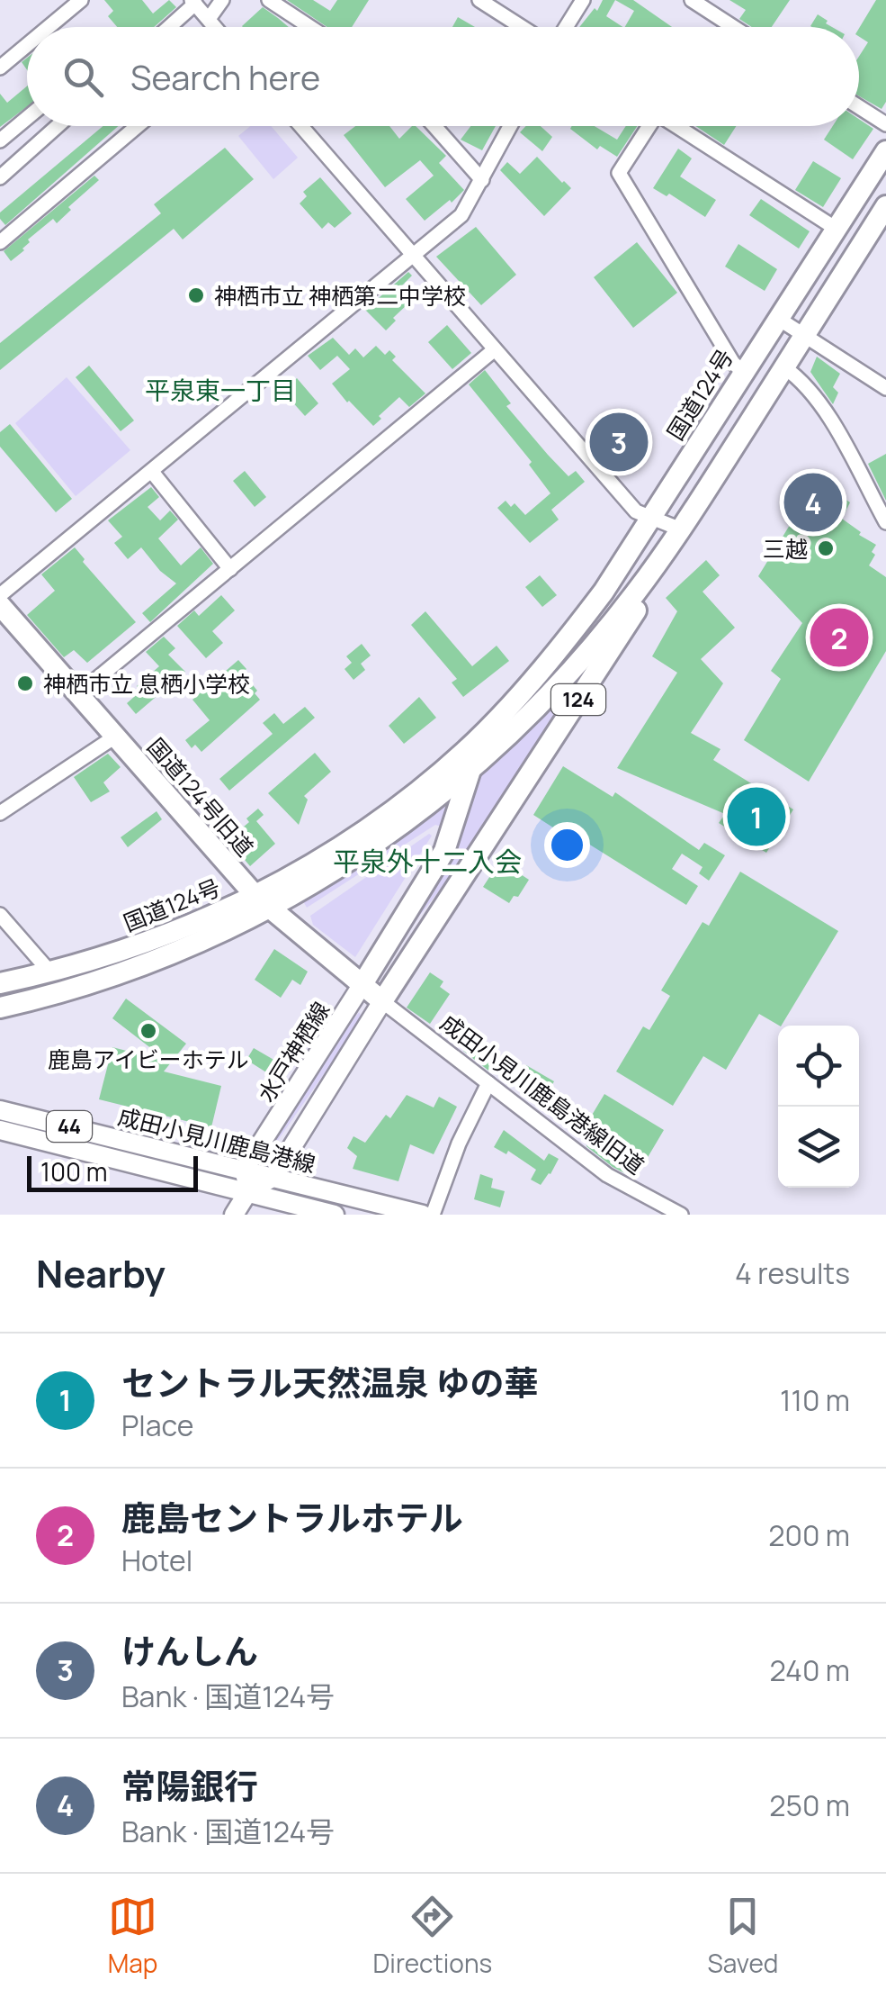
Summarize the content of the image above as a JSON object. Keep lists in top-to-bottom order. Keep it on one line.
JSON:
{"streets":{"highway":["国道124号","124","国道124号旧道"],"main road":["水戸神栖線","44","成田小見川鹿島港線"],"street":["成田小見川鹿島港線旧道"]},"crossings":[["国道124号","国道124号旧道"],["国道124号","水戸神栖線"],["国道124号","成田小見川鹿島港線旧道"],["国道124号旧道","水戸神栖線"],["国道124号旧道","成田小見川鹿島港線旧道"],["水戸神栖線","成田小見川鹿島港線"]],"districts":["平泉東一丁目","平泉外十二入会"],"places":["神栖市立 神栖第二中学校","三越","神栖市立 息栖小学校","鹿島アイビーホテル"],"scale_bar":"100 m","page":{"search":"Search here","pins":["3","4","2","1"],"scale":"100 m","heading":["Nearby","4 results"],"list":[{"mark":"1","name":"セントラル天然温泉 ゆの華","note":"Place","value":"110 m"},{"mark":"2","name":"鹿島セントラルホテル","note":"Hotel","value":"200 m"},{"mark":"3","name":"けんしん","note":"Bank · 国道124号","value":"240 m"},{"mark":"4","name":"常陽銀行","note":"Bank · 国道124号","value":"250 m"}],"nav":["Map","Directions","Saved"]}}
